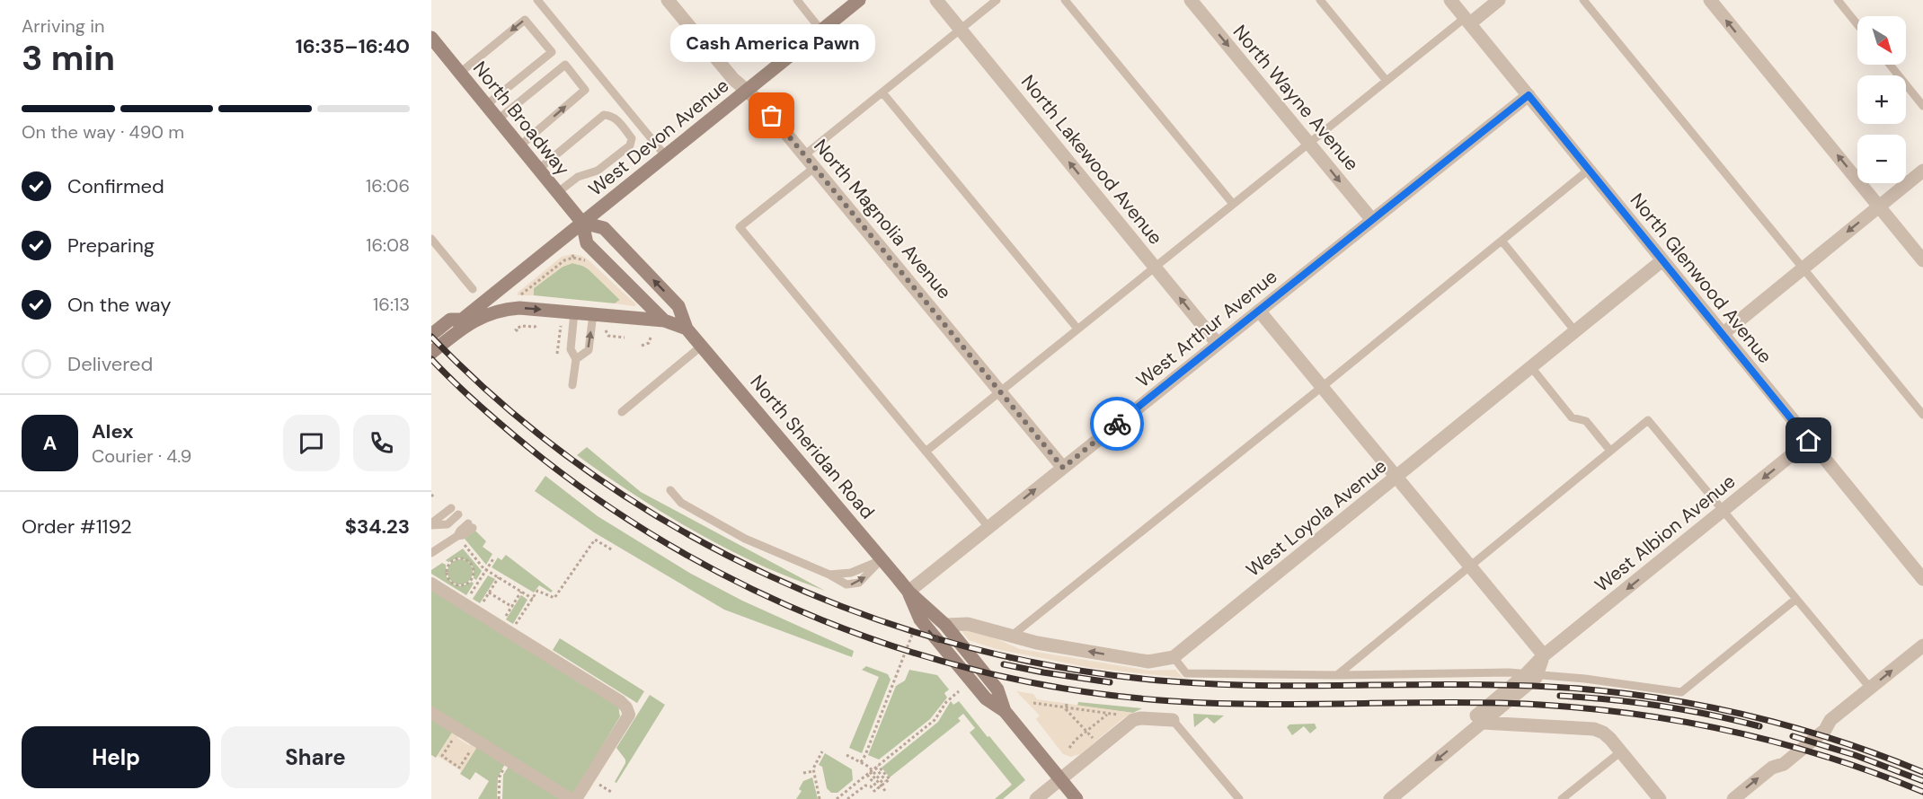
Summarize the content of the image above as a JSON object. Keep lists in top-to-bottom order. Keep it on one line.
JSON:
{"streets":{"main road":["North Broadway","West Devon Avenue","North Sheridan Road"],"street":["North Wayne Avenue","North Lakewood Avenue","North Magnolia Avenue","North Glenwood Avenue","West Arthur Avenue","West Loyola Avenue","West Albion Avenue"]},"crossings":[["North Wayne Avenue","West Arthur Avenue"],["North Broadway","West Devon Avenue"],["North Broadway","North Sheridan Road"],["West Devon Avenue","North Magnolia Avenue"],["West Devon Avenue","North Sheridan Road"],["North Lakewood Avenue","West Arthur Avenue"],["North Magnolia Avenue","West Arthur Avenue"],["North Glenwood Avenue","West Arthur Avenue"],["North Glenwood Avenue","West Loyola Avenue"],["North Glenwood Avenue","West Albion Avenue"],["West Arthur Avenue","North Sheridan Road"],["North Sheridan Road","West Loyola Avenue"]],"one_way":["North Wayne Avenue","North Lakewood Avenue","West Albion Avenue"],"places":["Cash America Pawn"],"north":"bottom right","page":{"heading":["3 min","Arriving in","16:35–16:40"],"panel":["Alex","Courier · 4.9","Order #1192","$34.23"],"map_buttons":["+","−"],"bubble":"Cash America Pawn","bar":"On the way · 490 m","list":[["Confirmed","16:06"],["Preparing","16:08"],["On the way","16:13"],"Delivered"],"round":"A","buttons":["Help","Share"]}}
